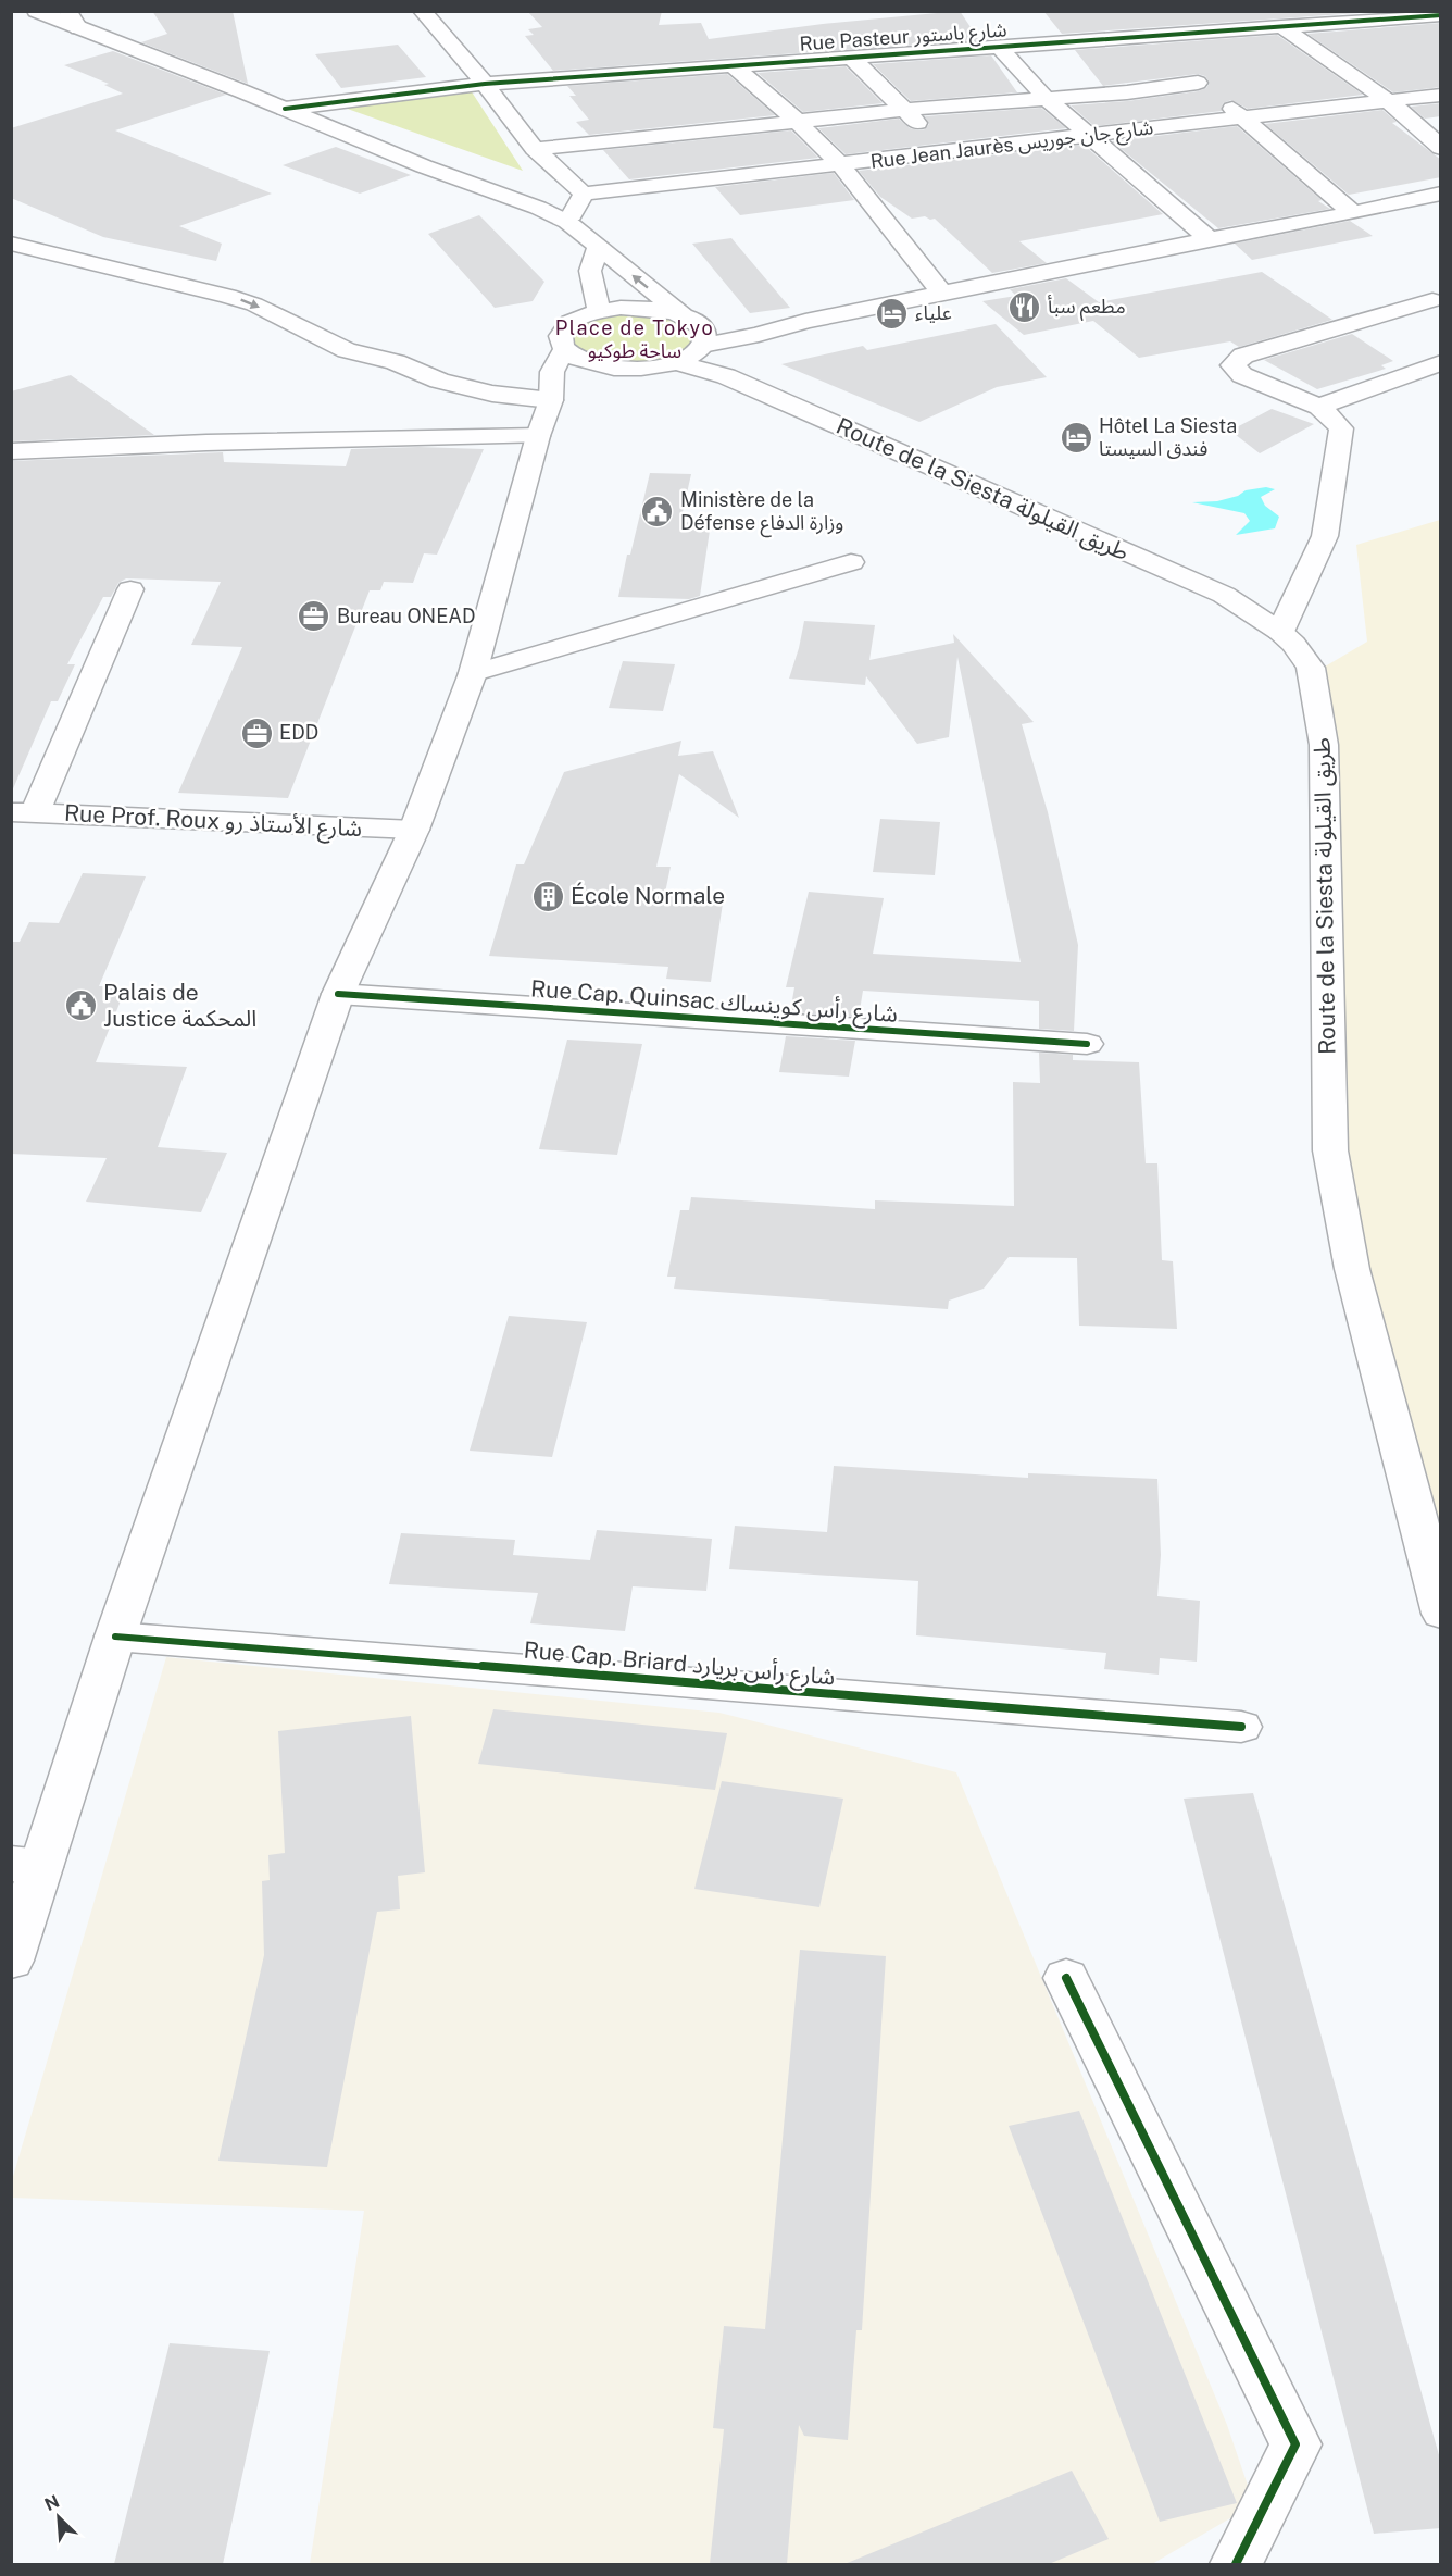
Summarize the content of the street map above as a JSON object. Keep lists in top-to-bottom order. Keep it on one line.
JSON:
{"streets":{"street":["Rue Pasteur شارع باستور","Rue Jean Jaurès شارع جان جوريس","Route de la Siesta طريق القيلولة","Rue Prof. Roux شارع الأستاذ رو","Rue Cap. Quinsac شارع رأس كوينساك","Rue Cap. Briard شارع رأس بريارد"]},"districts":["Place de Tokyo ساحة طوكيو"],"places":{"restaurant":["مطعم سبأ"],"hotel":["علياء","Hôtel La Siesta فندق السيستا"],"public building":["Ministère de la Défense وزارة الدفاع","Palais de Justice المحكمة"],"office":["Bureau ONEAD","EDD"],"building":["École Normale"]},"north":"top left"}
